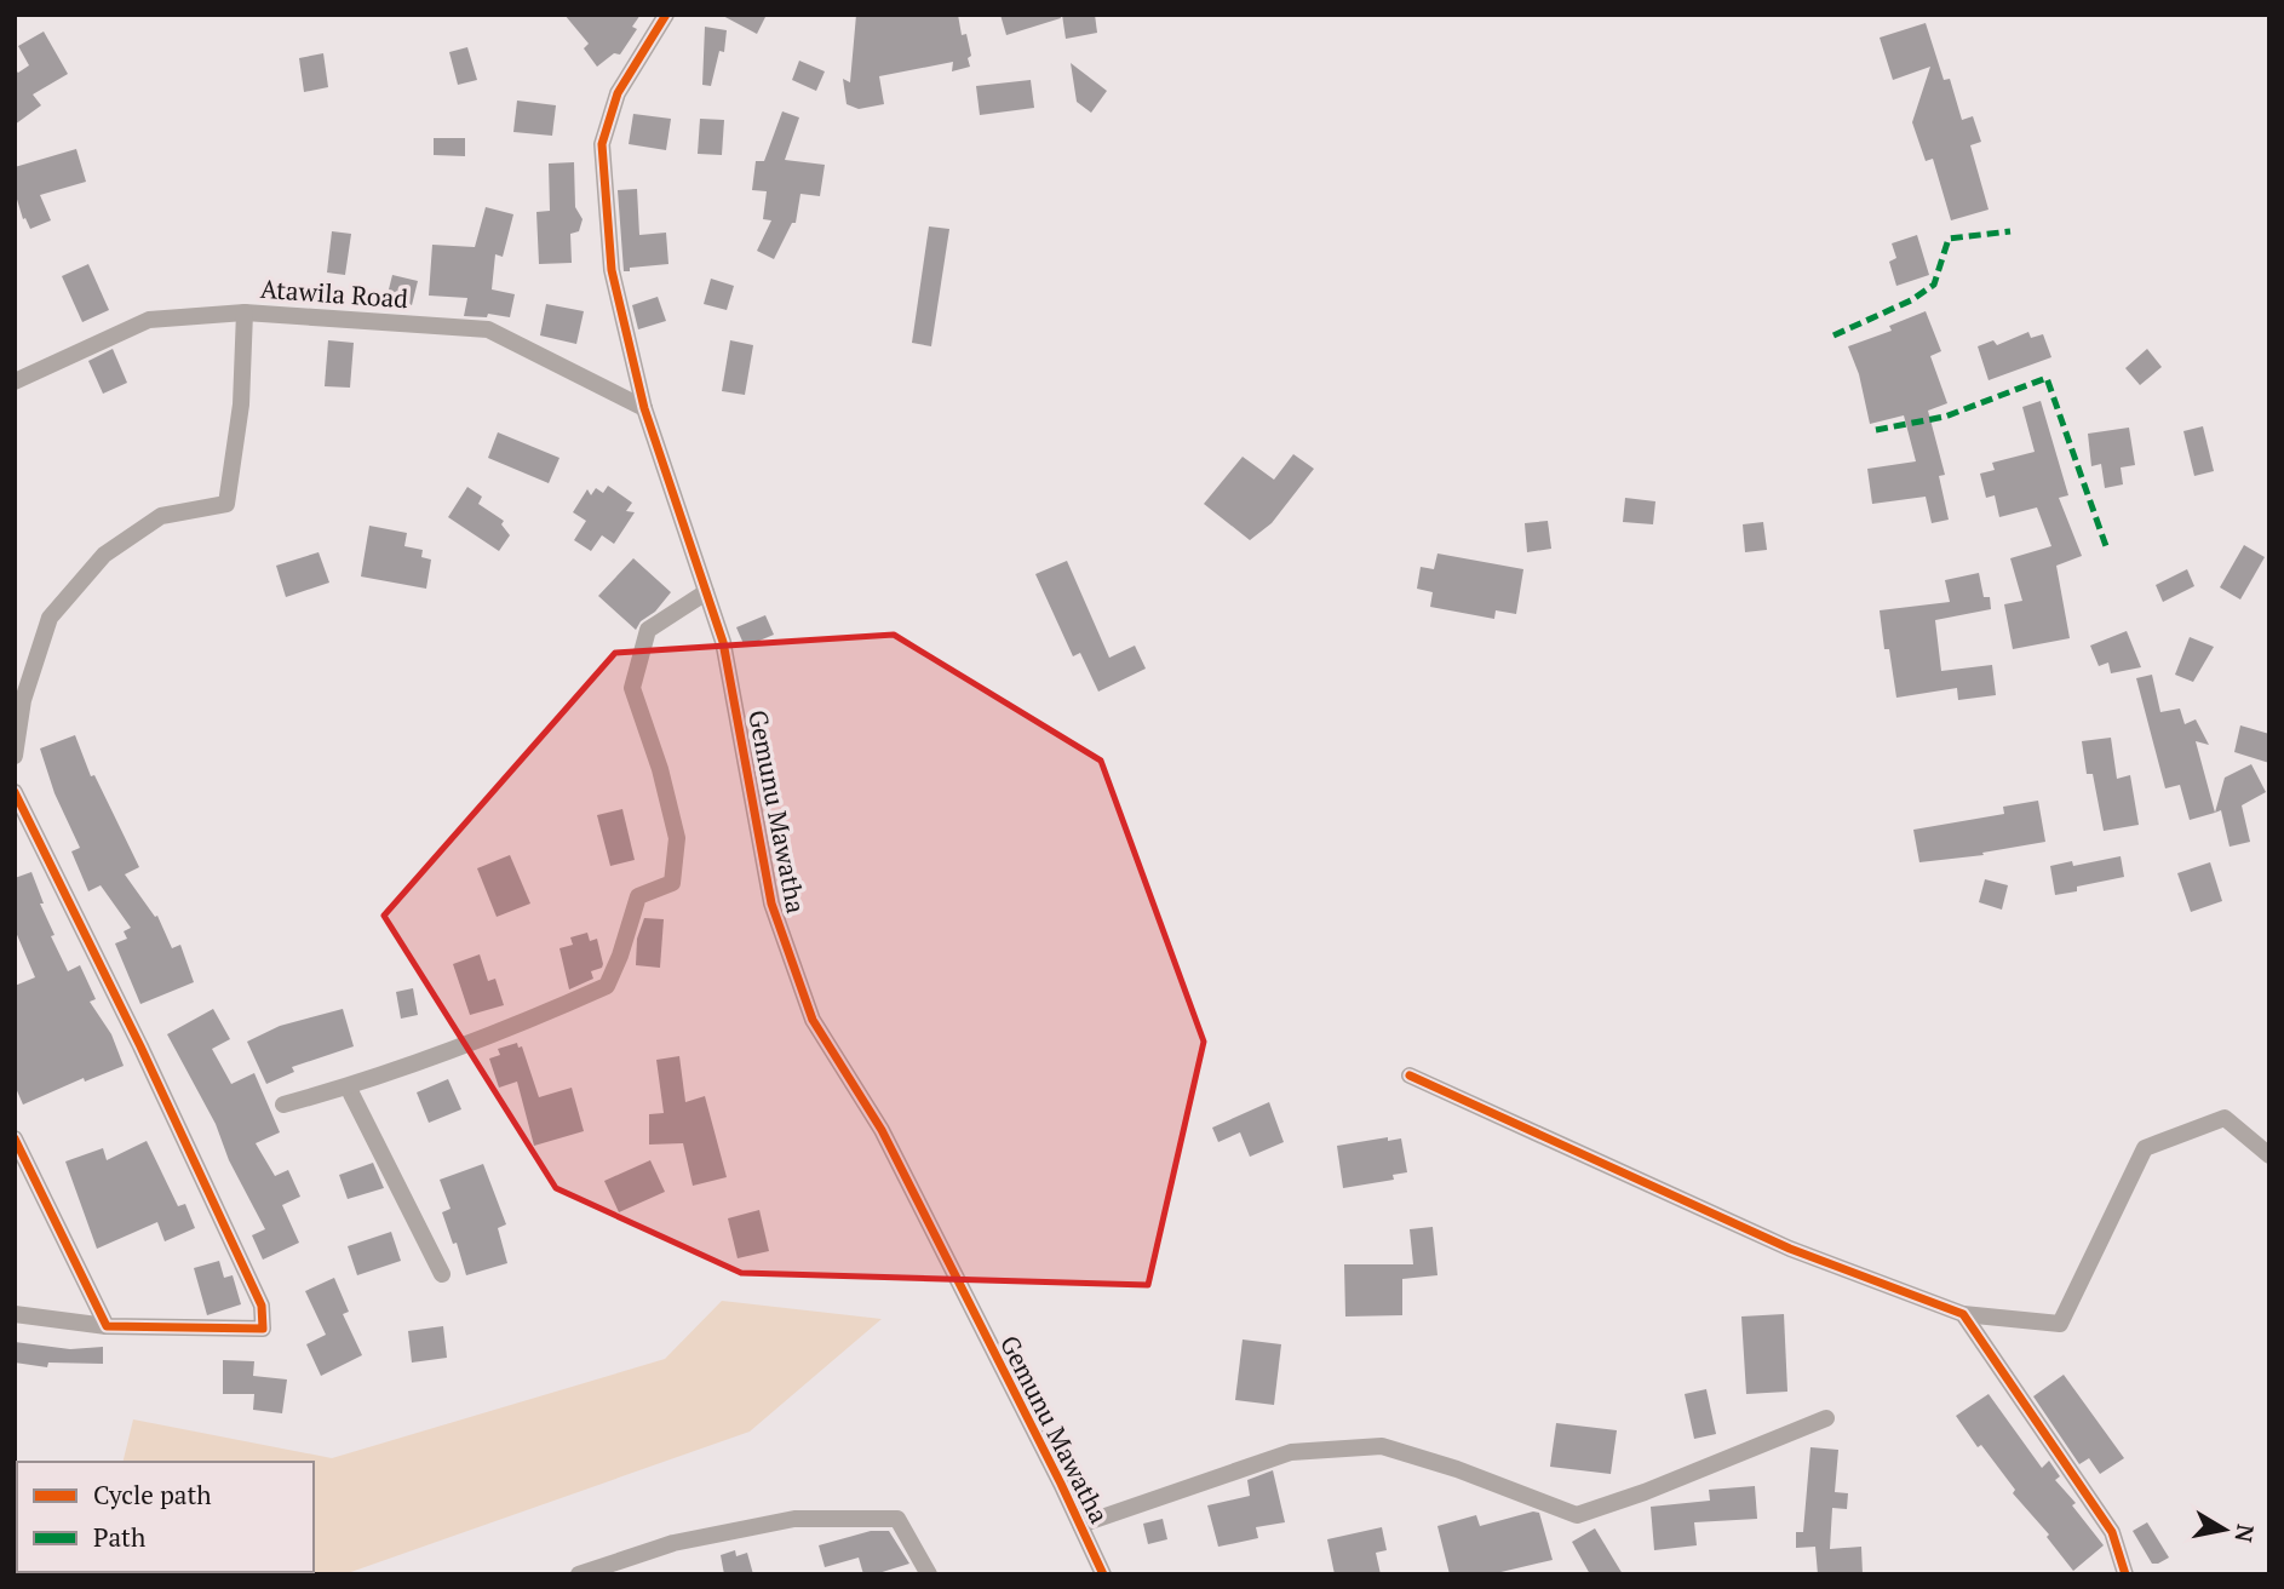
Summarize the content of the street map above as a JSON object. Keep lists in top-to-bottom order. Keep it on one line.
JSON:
{"streets":{"street":["Atawila Road","Gemunu Mawatha"]},"crossings":[["Atawila Road","Gemunu Mawatha"]],"legend":["Cycle path","Path"],"north":"right"}
